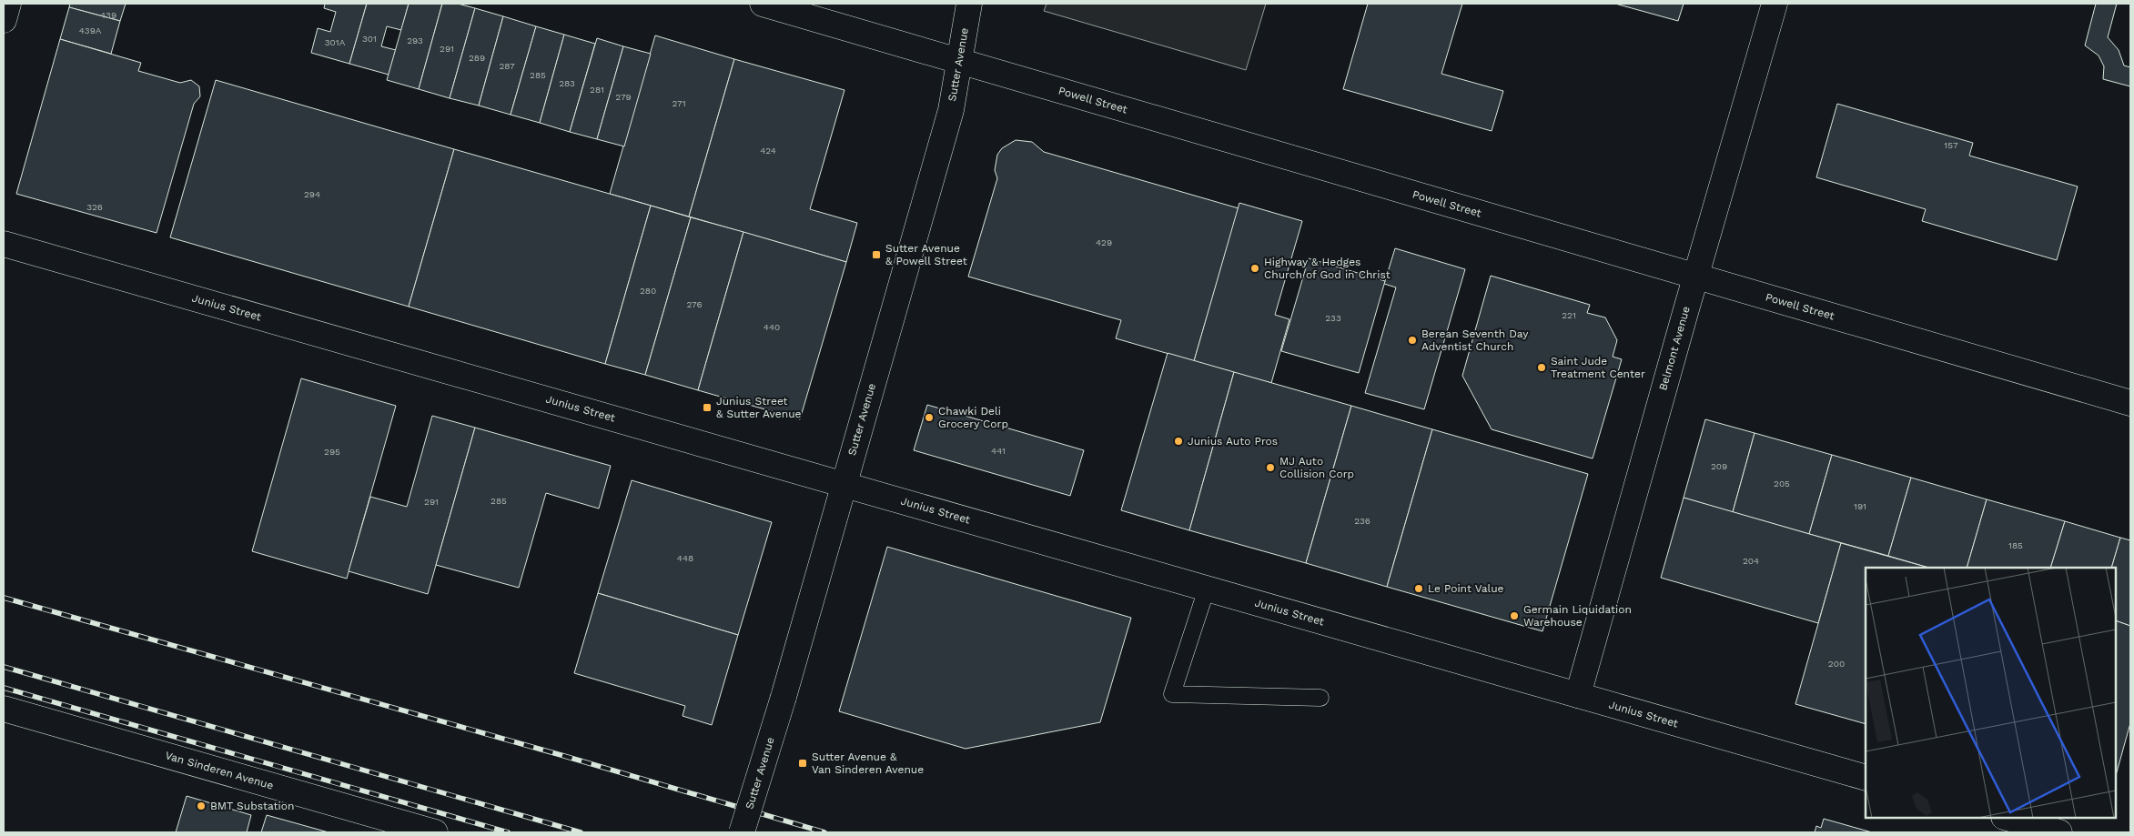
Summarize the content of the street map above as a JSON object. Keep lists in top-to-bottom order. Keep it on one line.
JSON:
{"streets":{"street":["Sutter Avenue","Powell Street","Junius Street","Belmont Avenue","Van Sinderen Avenue"]},"crossings":[["Sutter Avenue","Powell Street"],["Sutter Avenue","Junius Street"],["Powell Street","Belmont Avenue"],["Junius Street","Belmont Avenue"]],"places":{"transit":["Sutter Avenue & Powell Street","Junius Street & Sutter Avenue","Sutter Avenue & Van Sinderen Avenue"],"other":["Highway & Hedges Church of God in Christ","Berean Seventh Day Adventist Church","Saint Jude Treatment Center","Chawki Deli Grocery Corp","Junius Auto Pros","MJ Auto Collision Corp","Le Point Value","Germain Liquidation Warehouse","BMT Substation"]},"house_numbers":["439","439A","301","293","301A","291","289","287","285","283","281","279","271","157","424","294","326","429","280","276","221","233","440","441","295","209","205","285","291","191","236","185","448","204","200"]}
